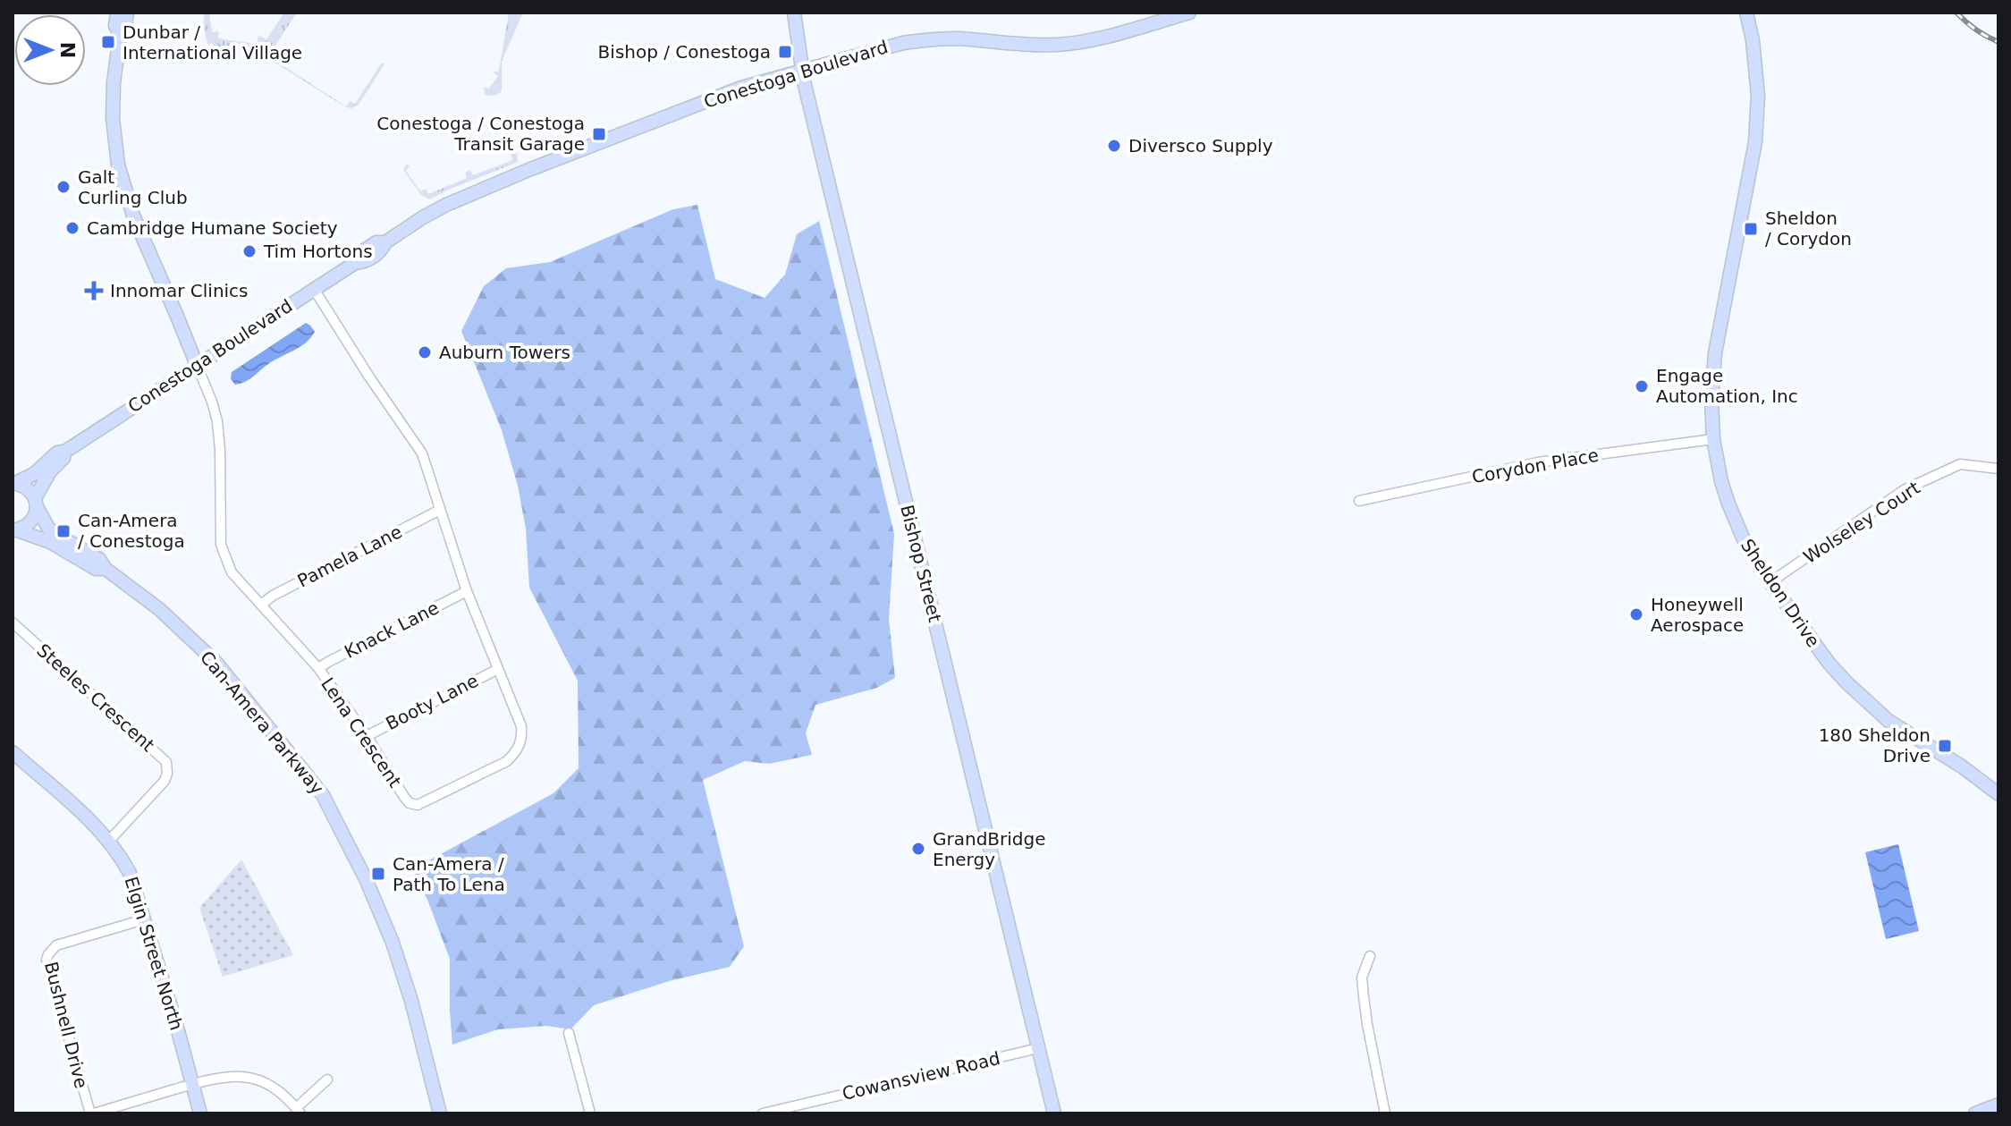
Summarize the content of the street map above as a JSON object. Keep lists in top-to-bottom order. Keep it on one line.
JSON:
{"streets":{"street":["Conestoga Boulevard","Corydon Place","Wolseley Court","Pamela Lane","Bishop Street","Sheldon Drive","Knack Lane","Steeles Crescent","Booty Lane","Can-Amera Parkway","Lena Crescent","Elgin Street North","Bushnell Drive","Cowansview Road"]},"crossings":[["Conestoga Boulevard","Bishop Street"],["Conestoga Boulevard","Can-Amera Parkway"],["Conestoga Boulevard","Lena Crescent"],["Corydon Place","Sheldon Drive"],["Wolseley Court","Sheldon Drive"],["Pamela Lane","Lena Crescent"],["Bishop Street","Cowansview Road"],["Knack Lane","Lena Crescent"],["Steeles Crescent","Elgin Street North"],["Booty Lane","Lena Crescent"],["Elgin Street North","Bushnell Drive"]],"places":{"transit":["Dunbar / International Village","Bishop / Conestoga","Conestoga / Conestoga Transit Garage","Sheldon / Corydon","Can-Amera / Conestoga","180 Sheldon Drive","Can-Amera / Path To Lena"],"other":["Diversco Supply","Galt Curling Club","Cambridge Humane Society","Tim Hortons","Auburn Towers","Engage Automation, Inc","Honeywell Aerospace","GrandBridge Energy"],"health":["Innomar Clinics"]},"north":"right"}
